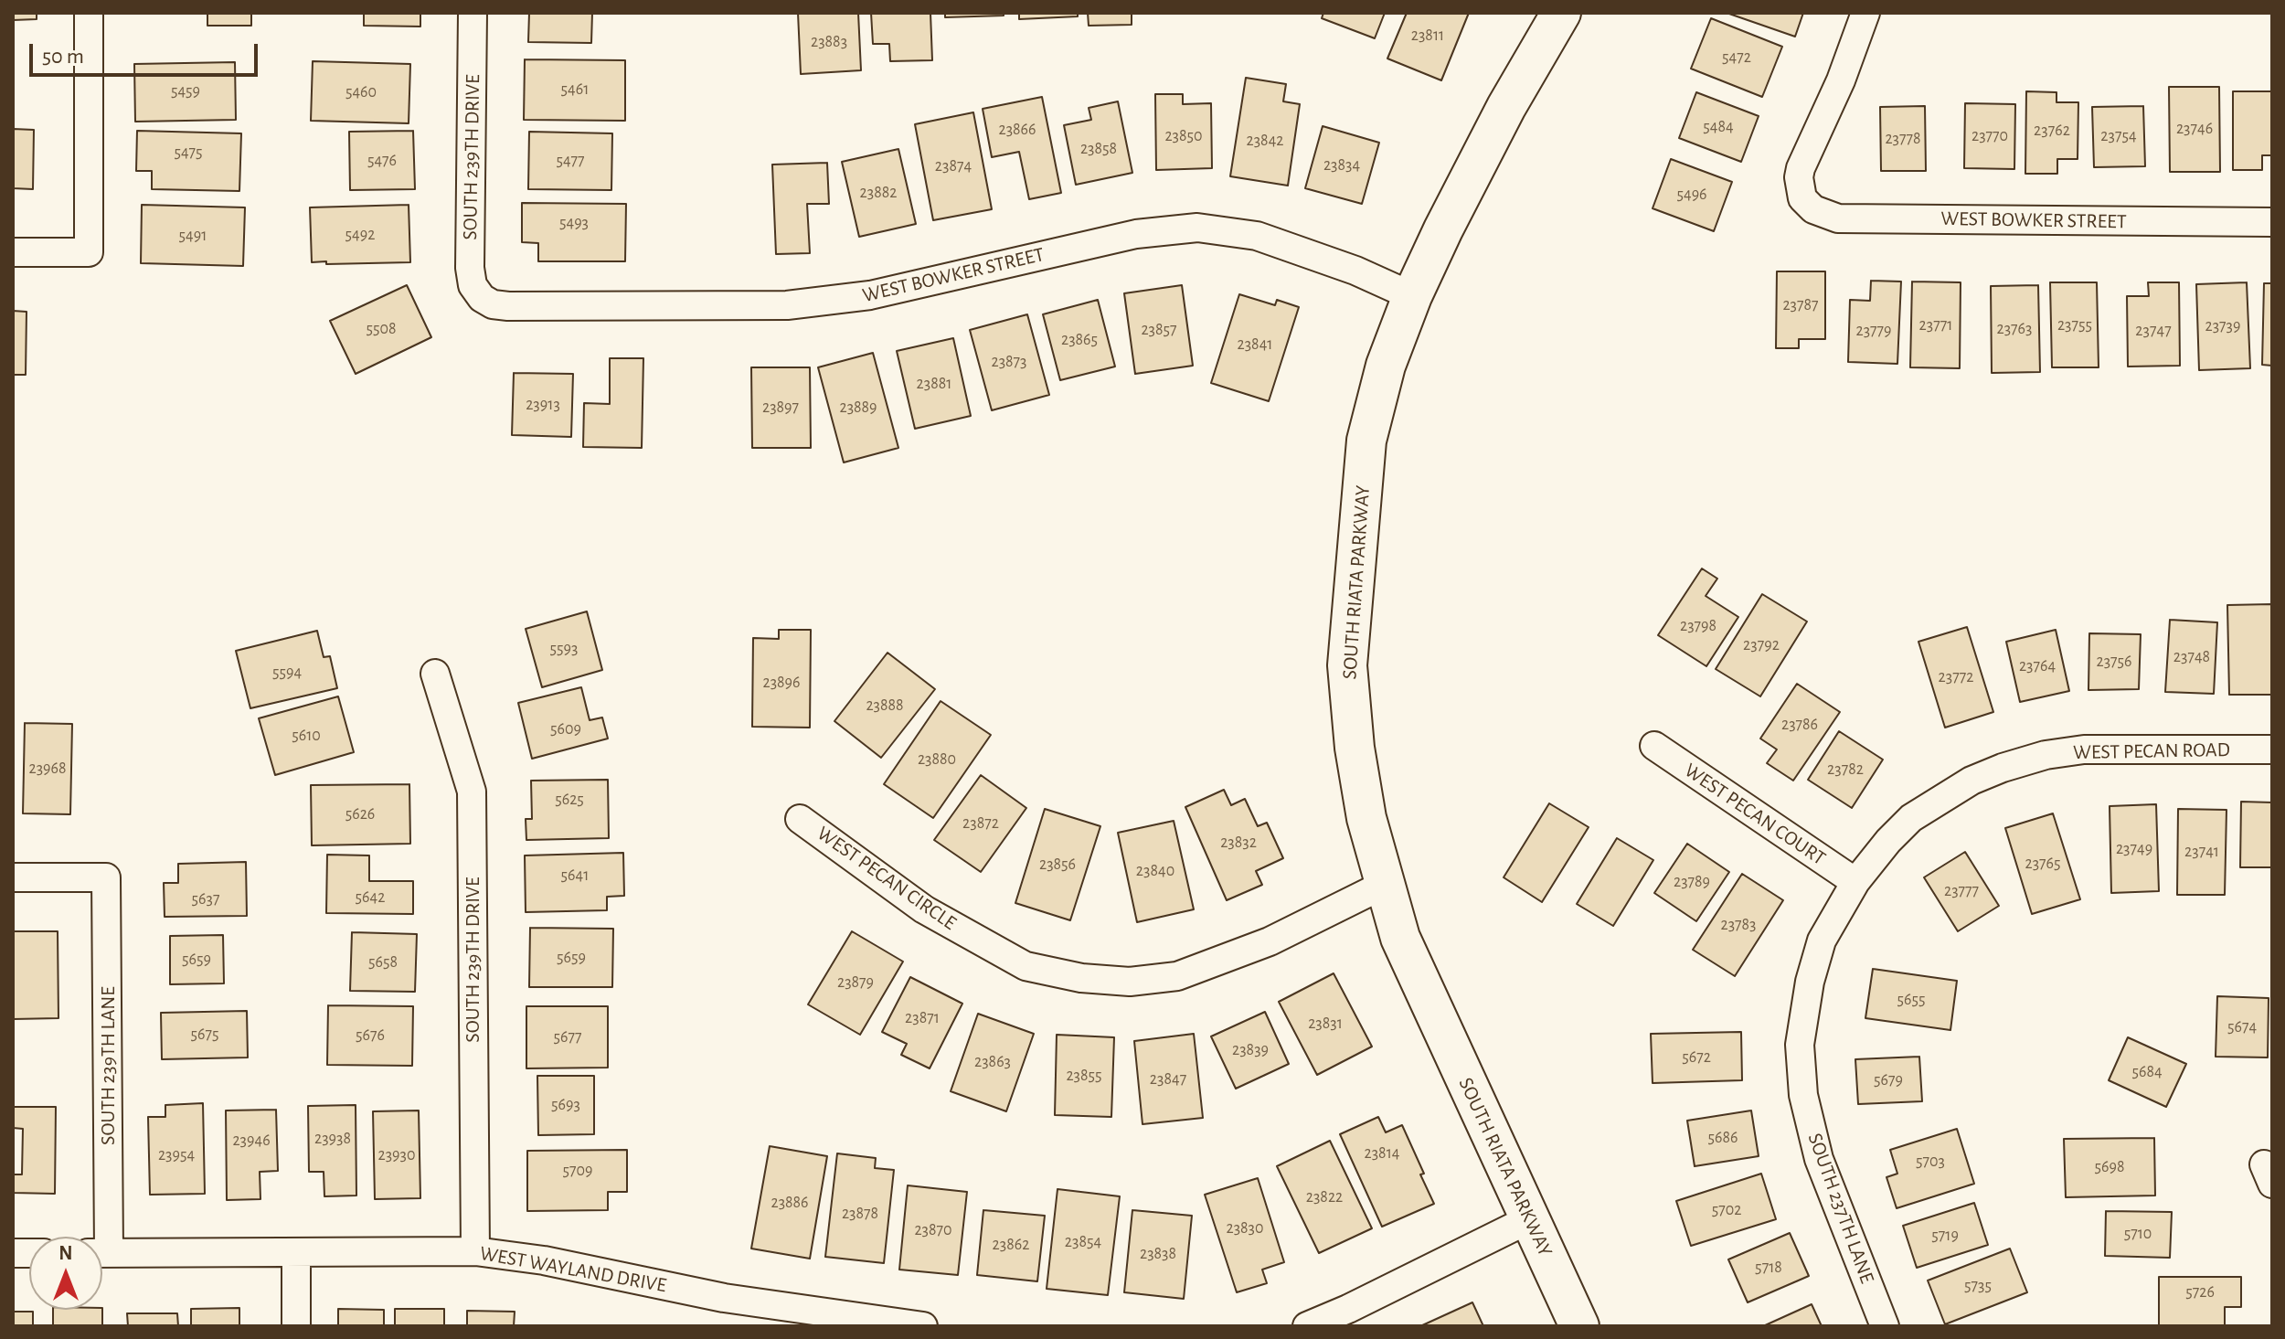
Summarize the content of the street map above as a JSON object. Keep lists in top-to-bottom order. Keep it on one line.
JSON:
{"streets":{"street":["SOUTH 239TH DRIVE","WEST BOWKER STREET","SOUTH RIATA PARKWAY","WEST PECAN ROAD","WEST PECAN COURT","WEST PECAN CIRCLE","SOUTH 239TH LANE","SOUTH 237TH LANE","WEST WAYLAND DRIVE"]},"crossings":[["SOUTH 239TH DRIVE","WEST BOWKER STREET"],["SOUTH 239TH DRIVE","WEST WAYLAND DRIVE"],["WEST BOWKER STREET","SOUTH RIATA PARKWAY"],["SOUTH RIATA PARKWAY","WEST PECAN CIRCLE"],["WEST PECAN ROAD","WEST PECAN COURT"],["WEST PECAN ROAD","SOUTH 237TH LANE"],["WEST PECAN COURT","SOUTH 237TH LANE"]],"house_numbers":["23811","23883","5472","5461","5459","5460","5484","23746","23866","23762","23850","23770","23754","23778","23842","23858","5475","5476","5477","23834","23874","23882","5496","5493","5492","5491","23787","23771","23755","23739","5508","23763","23857","23779","23747","23865","23841","23873","23881","23913","23897","23889","23798","23792","5593","23748","23756","23764","5594","23772","23896","23888","23786","5609","5610","23880","23968","23782","5625","5626","23872","23832","23749","23741","23765","23856","23840","5641","23789","23777","5642","5637","23783","5659","5659","5658","23879","5655","23871","23831","5674","5675","5676","5677","23839","5672","23863","5684","23855","23847","5679","5693","5686","23938","23946","23814","23954","23930","5703","5698","5709","23822","23886","5702","23878","23830","23870","5710","5719","23854","23862","23838","5718","5735","5726"],"scale_bar":"50 m","north":"top"}
